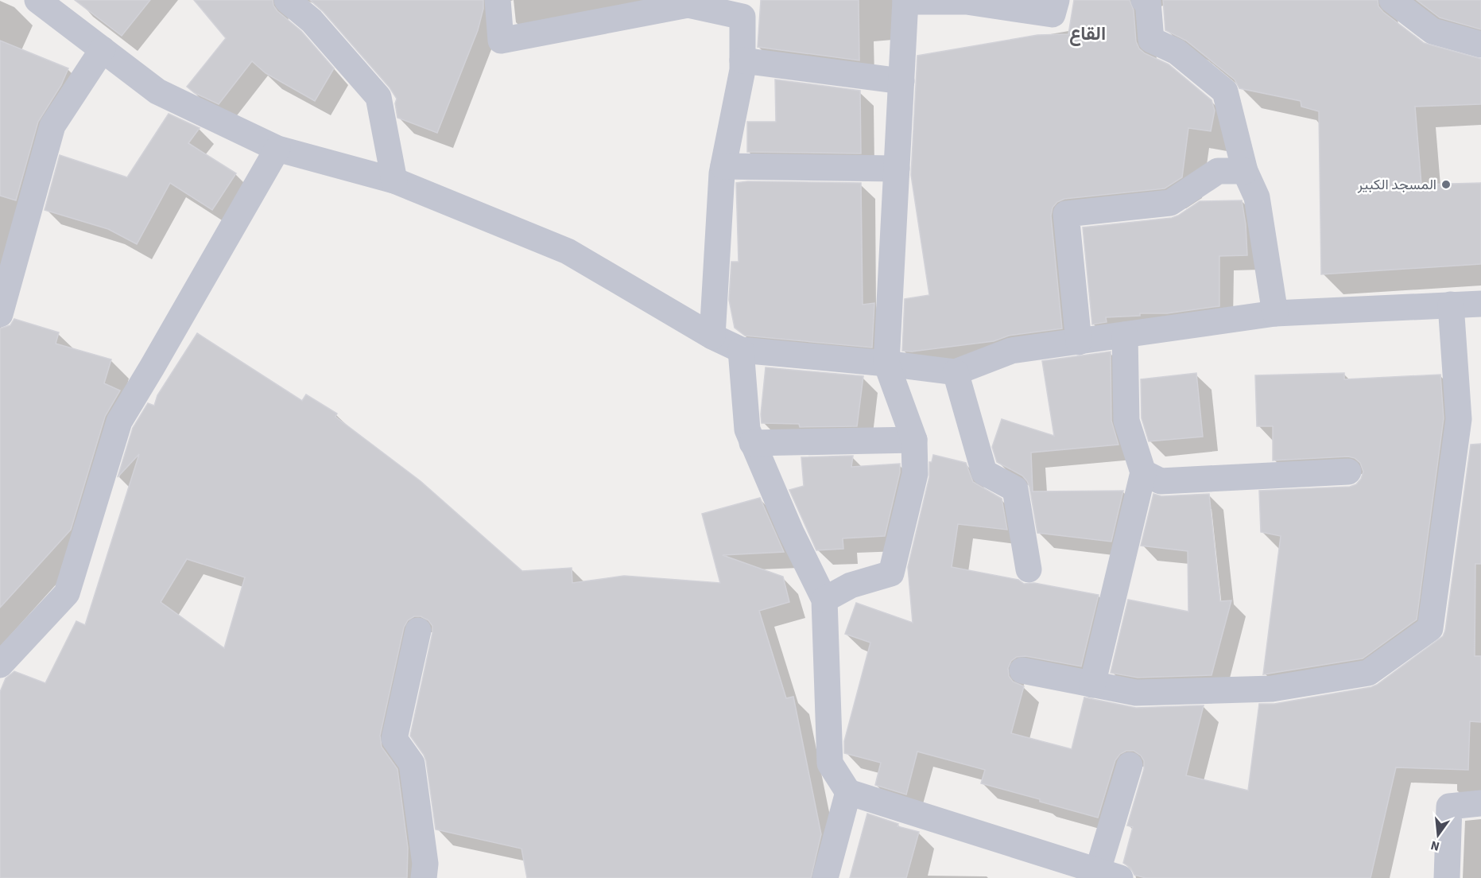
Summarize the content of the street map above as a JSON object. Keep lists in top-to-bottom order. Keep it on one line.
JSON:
{"districts":["القاع"],"places":["المسجد الكبير"],"north":"bottom"}
